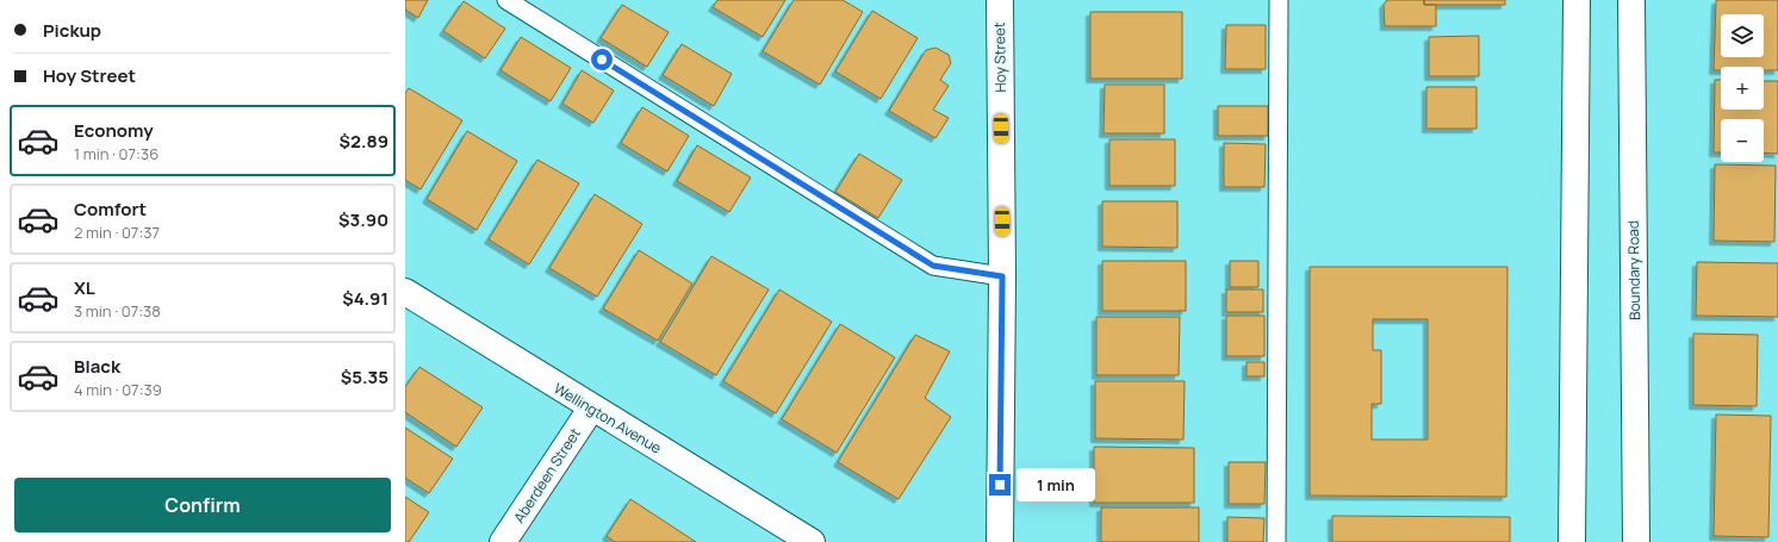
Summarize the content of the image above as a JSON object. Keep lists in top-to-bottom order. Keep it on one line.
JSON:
{"streets":{"street":["Hoy Street","Boundary Road","Wellington Avenue","Aberdeen Street"]},"crossings":[["Wellington Avenue","Aberdeen Street"]],"page":{"banner":["Pickup","Hoy Street"],"map_buttons":["+","−"],"list":[{"name":"Economy","note":"1 min · 07:36","value":"$2.89"},{"name":"Comfort","note":"2 min · 07:37","value":"$3.90"},{"name":"XL","note":"3 min · 07:38","value":"$4.91"},{"name":"Black","note":"4 min · 07:39","value":"$5.35"}],"buttons":"Confirm","bubble":"1 min"}}
